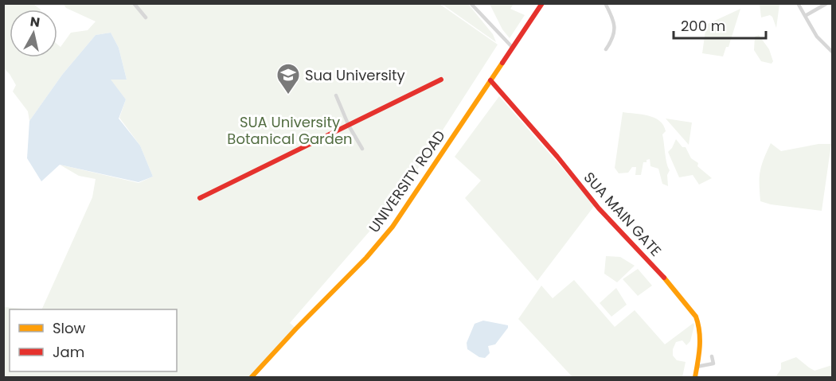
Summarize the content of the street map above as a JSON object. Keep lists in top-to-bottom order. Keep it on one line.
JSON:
{"streets":{"street":["UNIVERSITY ROAD","SUA MAIN GATE"]},"crossings":[["UNIVERSITY ROAD","SUA MAIN GATE"]],"parks":["SUA University Botanical Garden"],"places":{"school or university":["Sua University"]},"legend":["Slow","Jam"],"scale_bar":"200 m","north":"top"}
